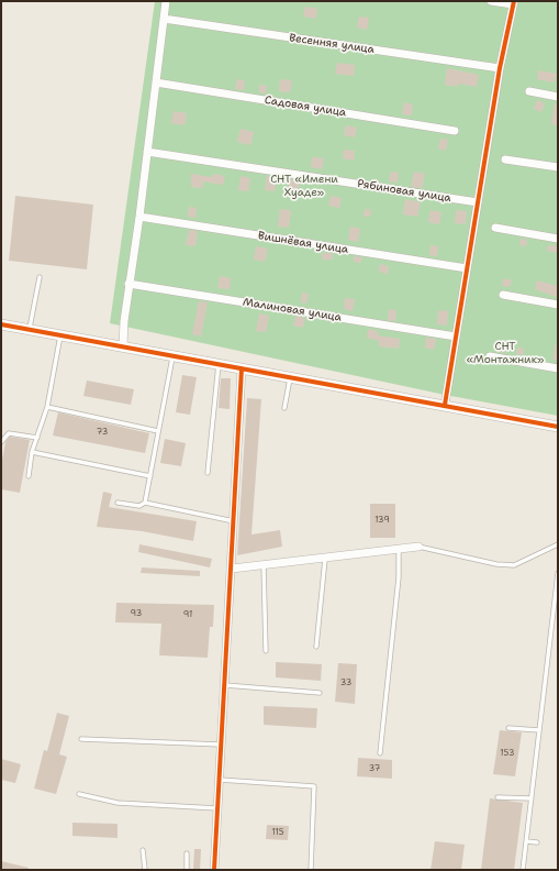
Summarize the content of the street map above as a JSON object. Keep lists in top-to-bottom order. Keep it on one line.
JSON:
{"streets":{"street":["Весенняя улица","Садовая улица","Рябиновая улица","Вишнёвая улица","Малиновая улица"]},"parks":["СНТ «Имени Хуаде»","СНТ «Монтажник»"],"house_numbers":["73","139","93","91","33","153","37","115"]}
